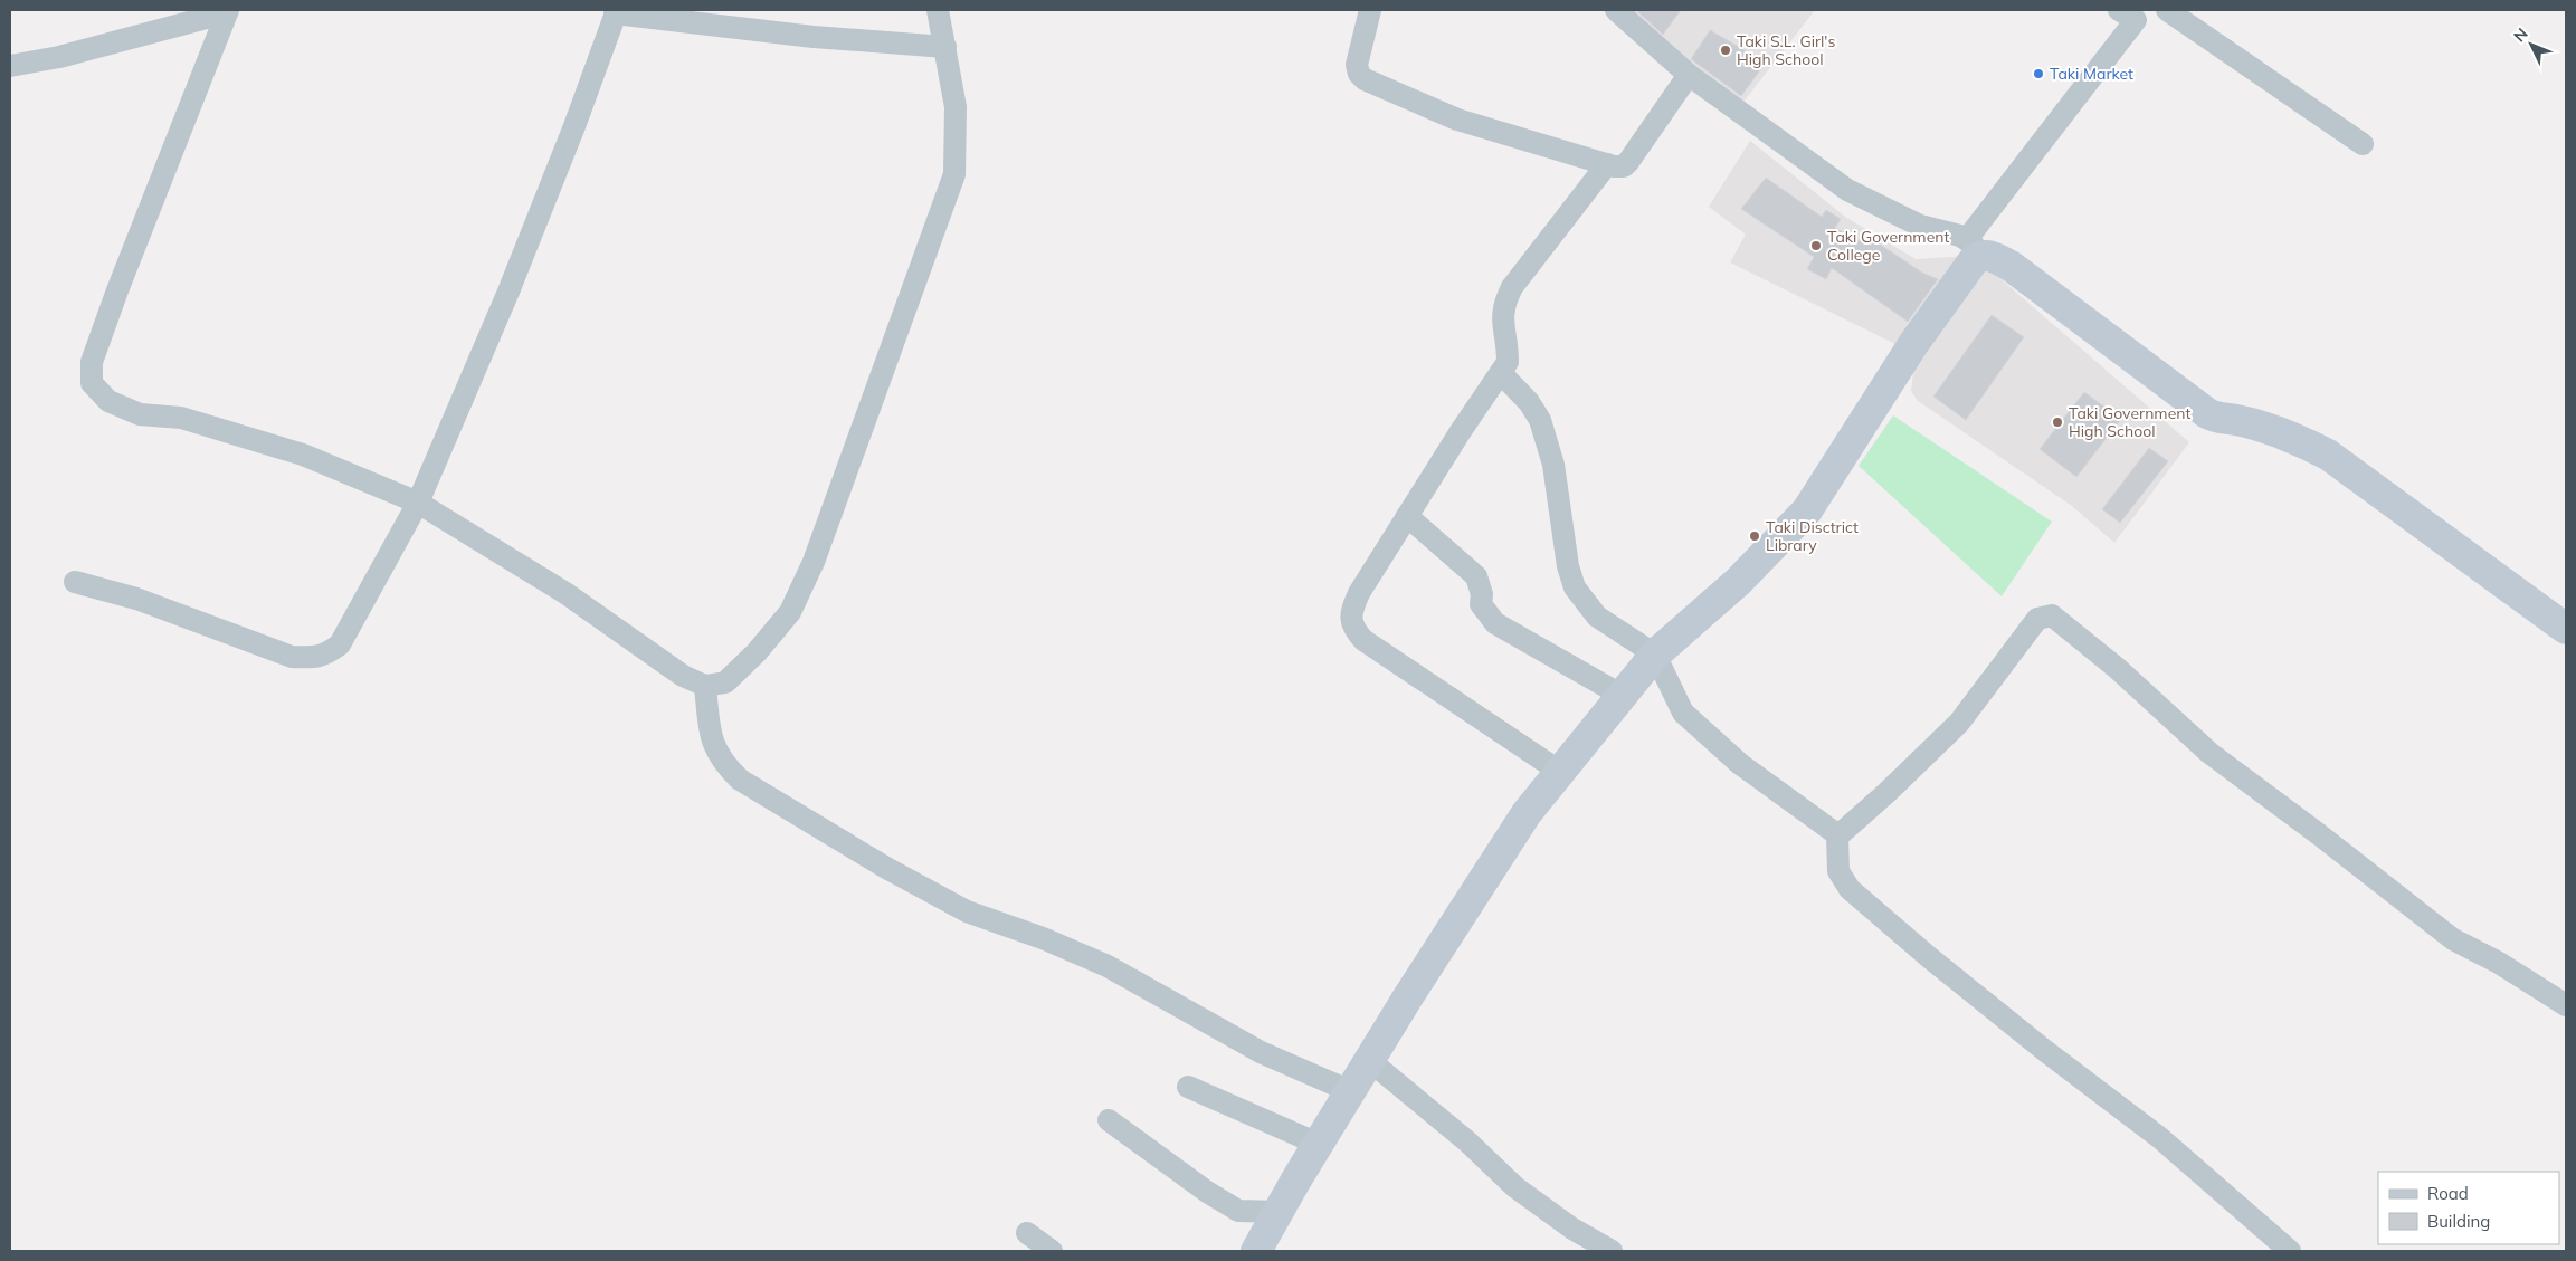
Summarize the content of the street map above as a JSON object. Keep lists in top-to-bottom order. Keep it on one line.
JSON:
{"places":["Taki S.L. Girl's High School","Taki Market","Taki Government College","Taki Government High School","Taki Disctrict Library"],"legend":["Road","Building"],"north":"top left"}
